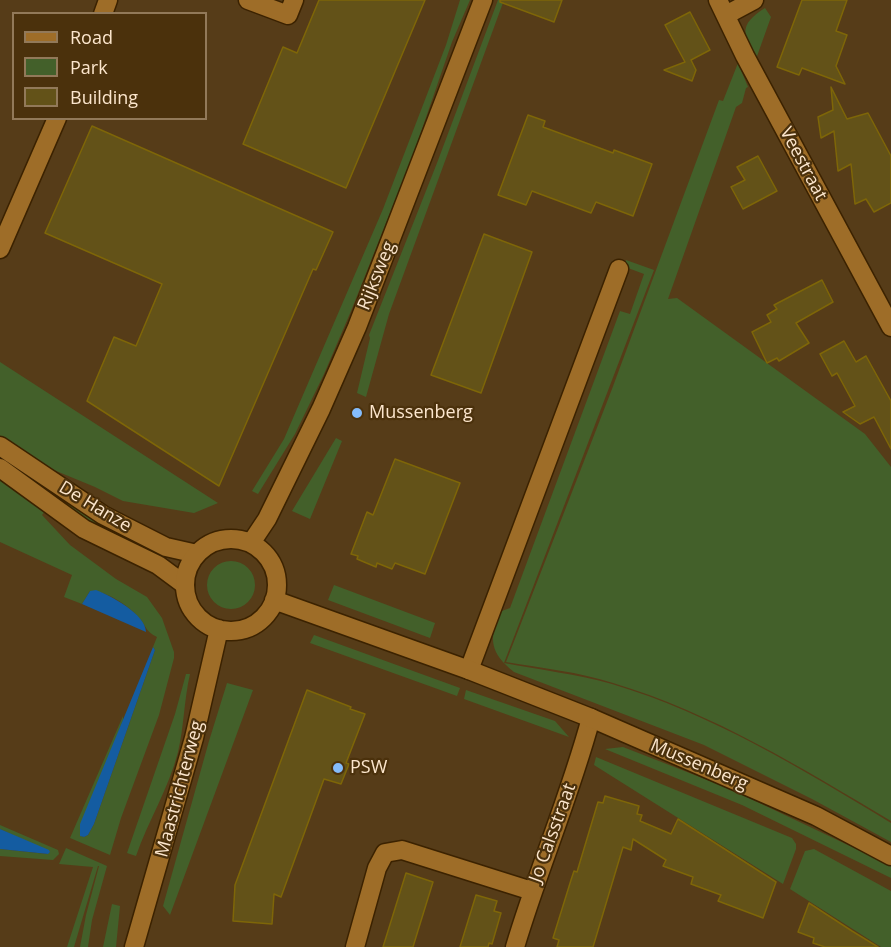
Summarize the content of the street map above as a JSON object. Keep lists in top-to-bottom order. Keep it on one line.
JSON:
{"streets":{"street":["Veestraat","Rijksweg","De Hanze","Mussenberg","Maastrichterweg","Jo Calsstraat"]},"crossings":[["Rijksweg","De Hanze"],["Rijksweg","Mussenberg"],["Rijksweg","Maastrichterweg"],["De Hanze","Mussenberg"],["De Hanze","Maastrichterweg"],["Mussenberg","Maastrichterweg"],["Mussenberg","Jo Calsstraat"]],"places":["Mussenberg","PSW"],"legend":["Road","Park","Building"]}
